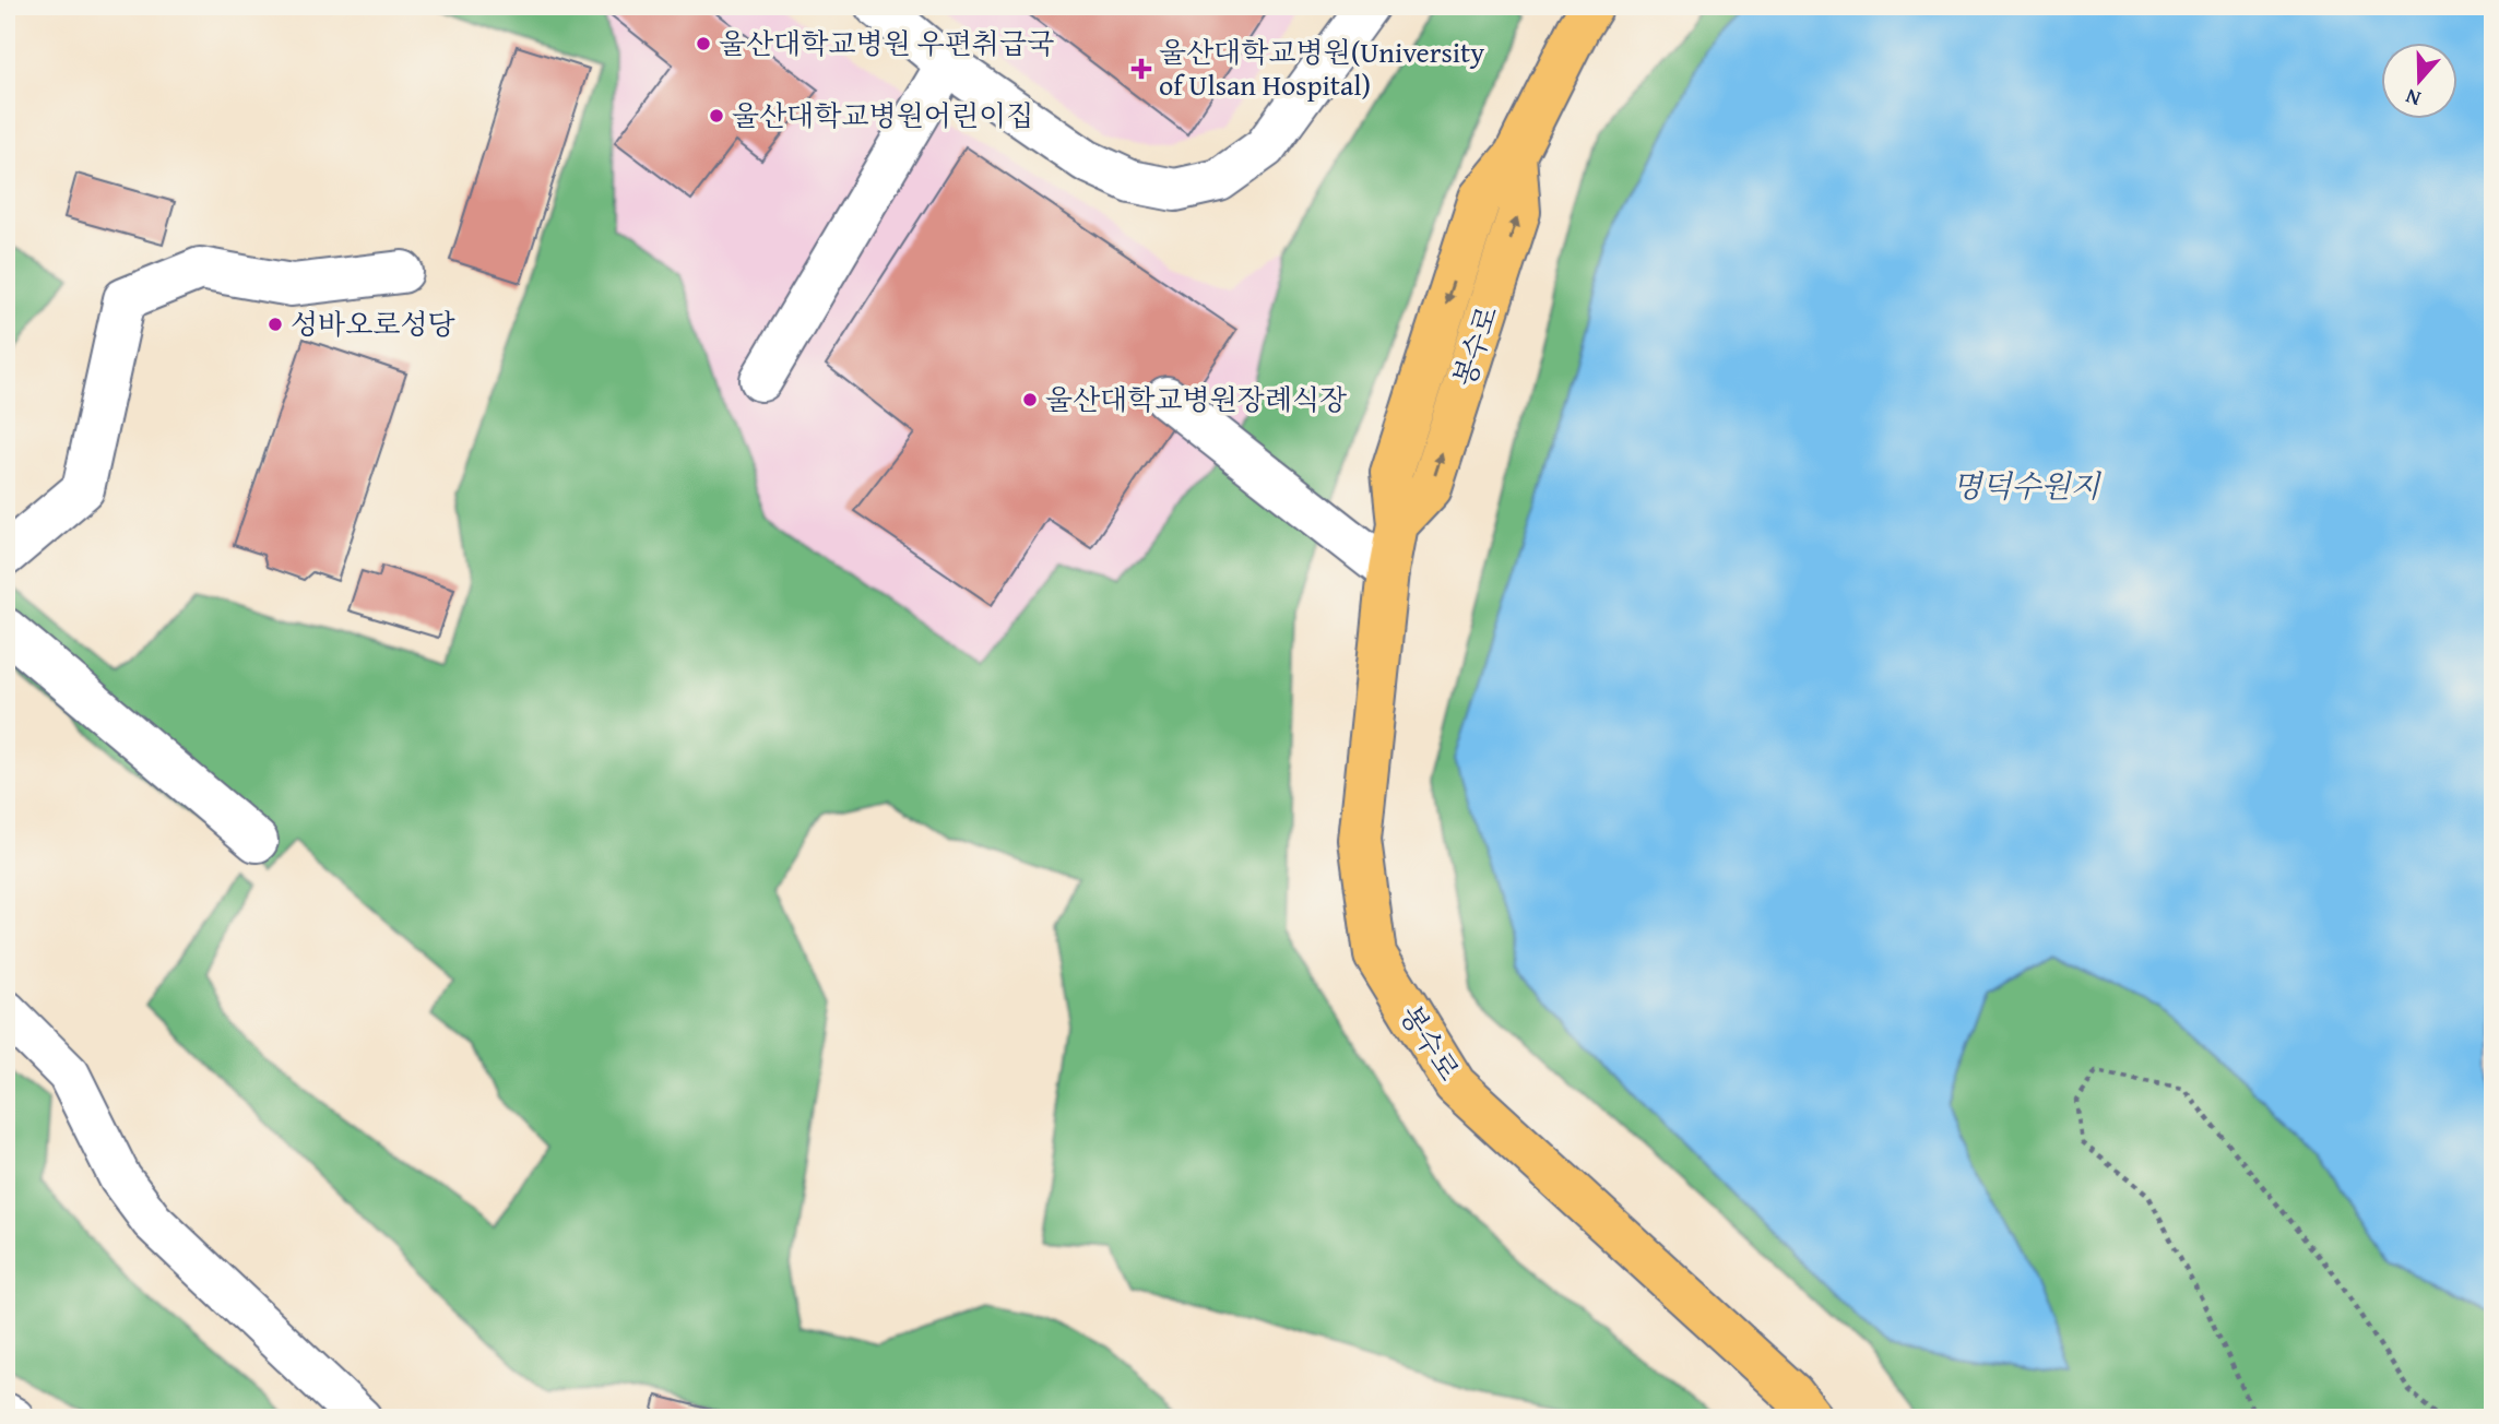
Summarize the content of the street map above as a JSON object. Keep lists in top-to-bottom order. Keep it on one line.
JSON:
{"streets":{"main road":["봉수로"]},"water":["명덕수원지"],"places":{"other":["울산대학교병원 우편취급국","울산대학교병원어린이집","성바오로성당","울산대학교병원장례식장"],"health":["울산대학교병원(University of Ulsan Hospital)"]},"north":"bottom"}
